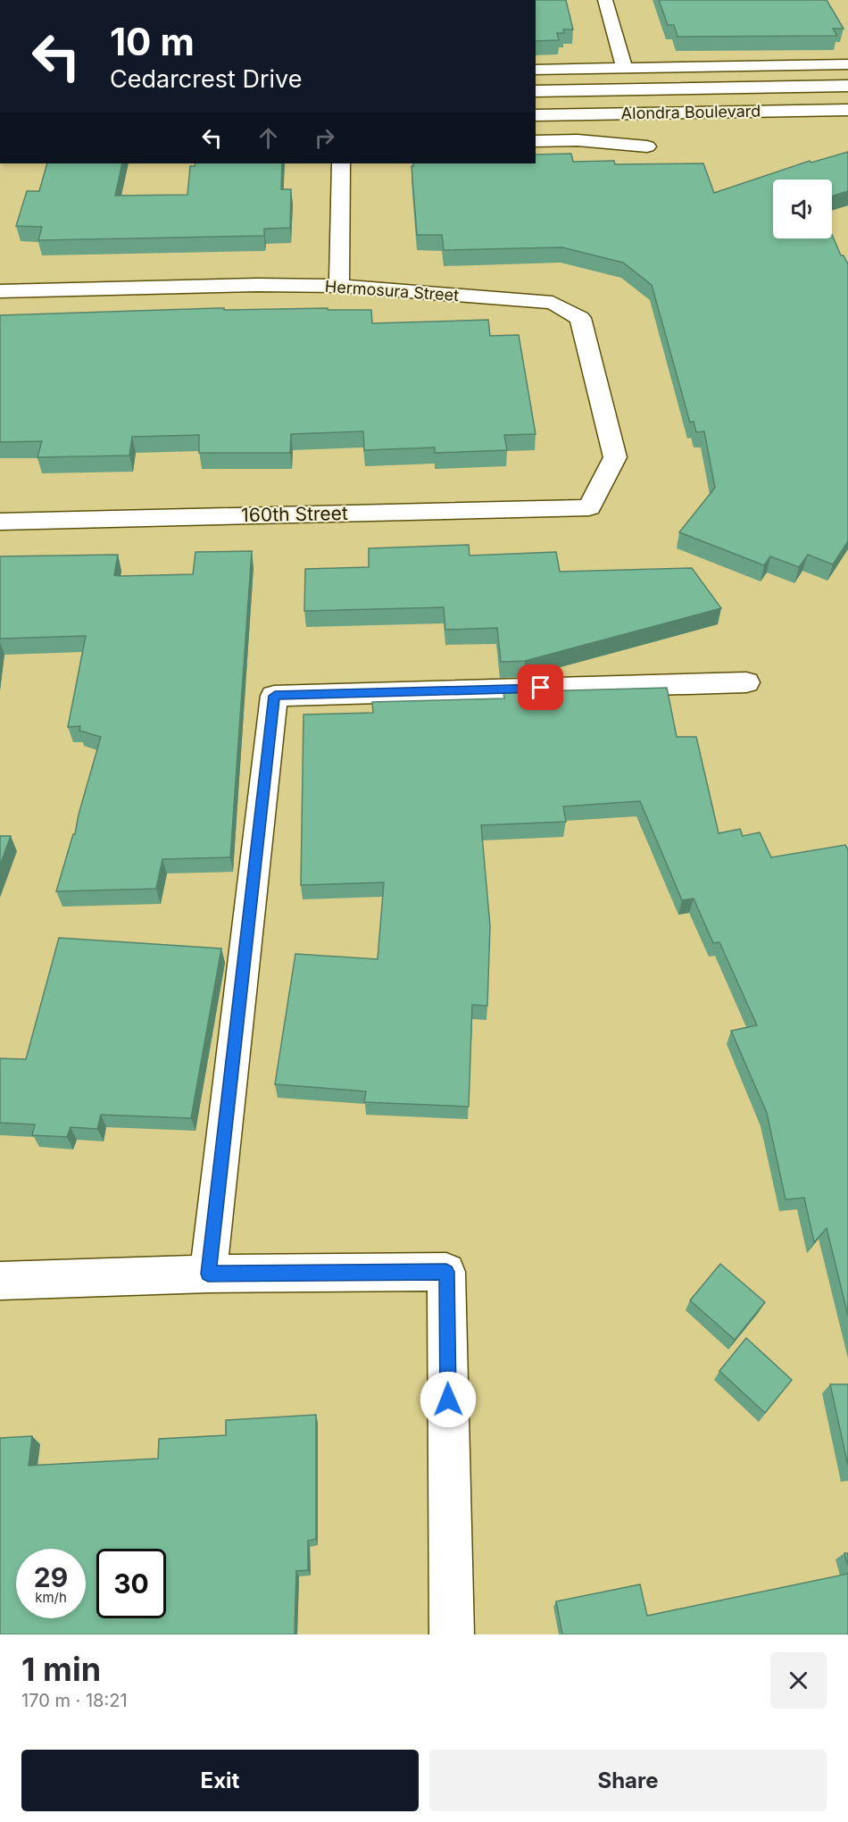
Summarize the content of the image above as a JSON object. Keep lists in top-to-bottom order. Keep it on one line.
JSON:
{"streets":{"street":["Alondra Boulevard","Hermosura Street","160th Street"]},"crossings":[["Hermosura Street","160th Street"]],"page":{"turn":["10 m","Cedarcrest Drive"],"speed":"29 km/h","limit":"30","heading":["1 min","170 m · 18:21"],"buttons":["Exit","Share"]}}
